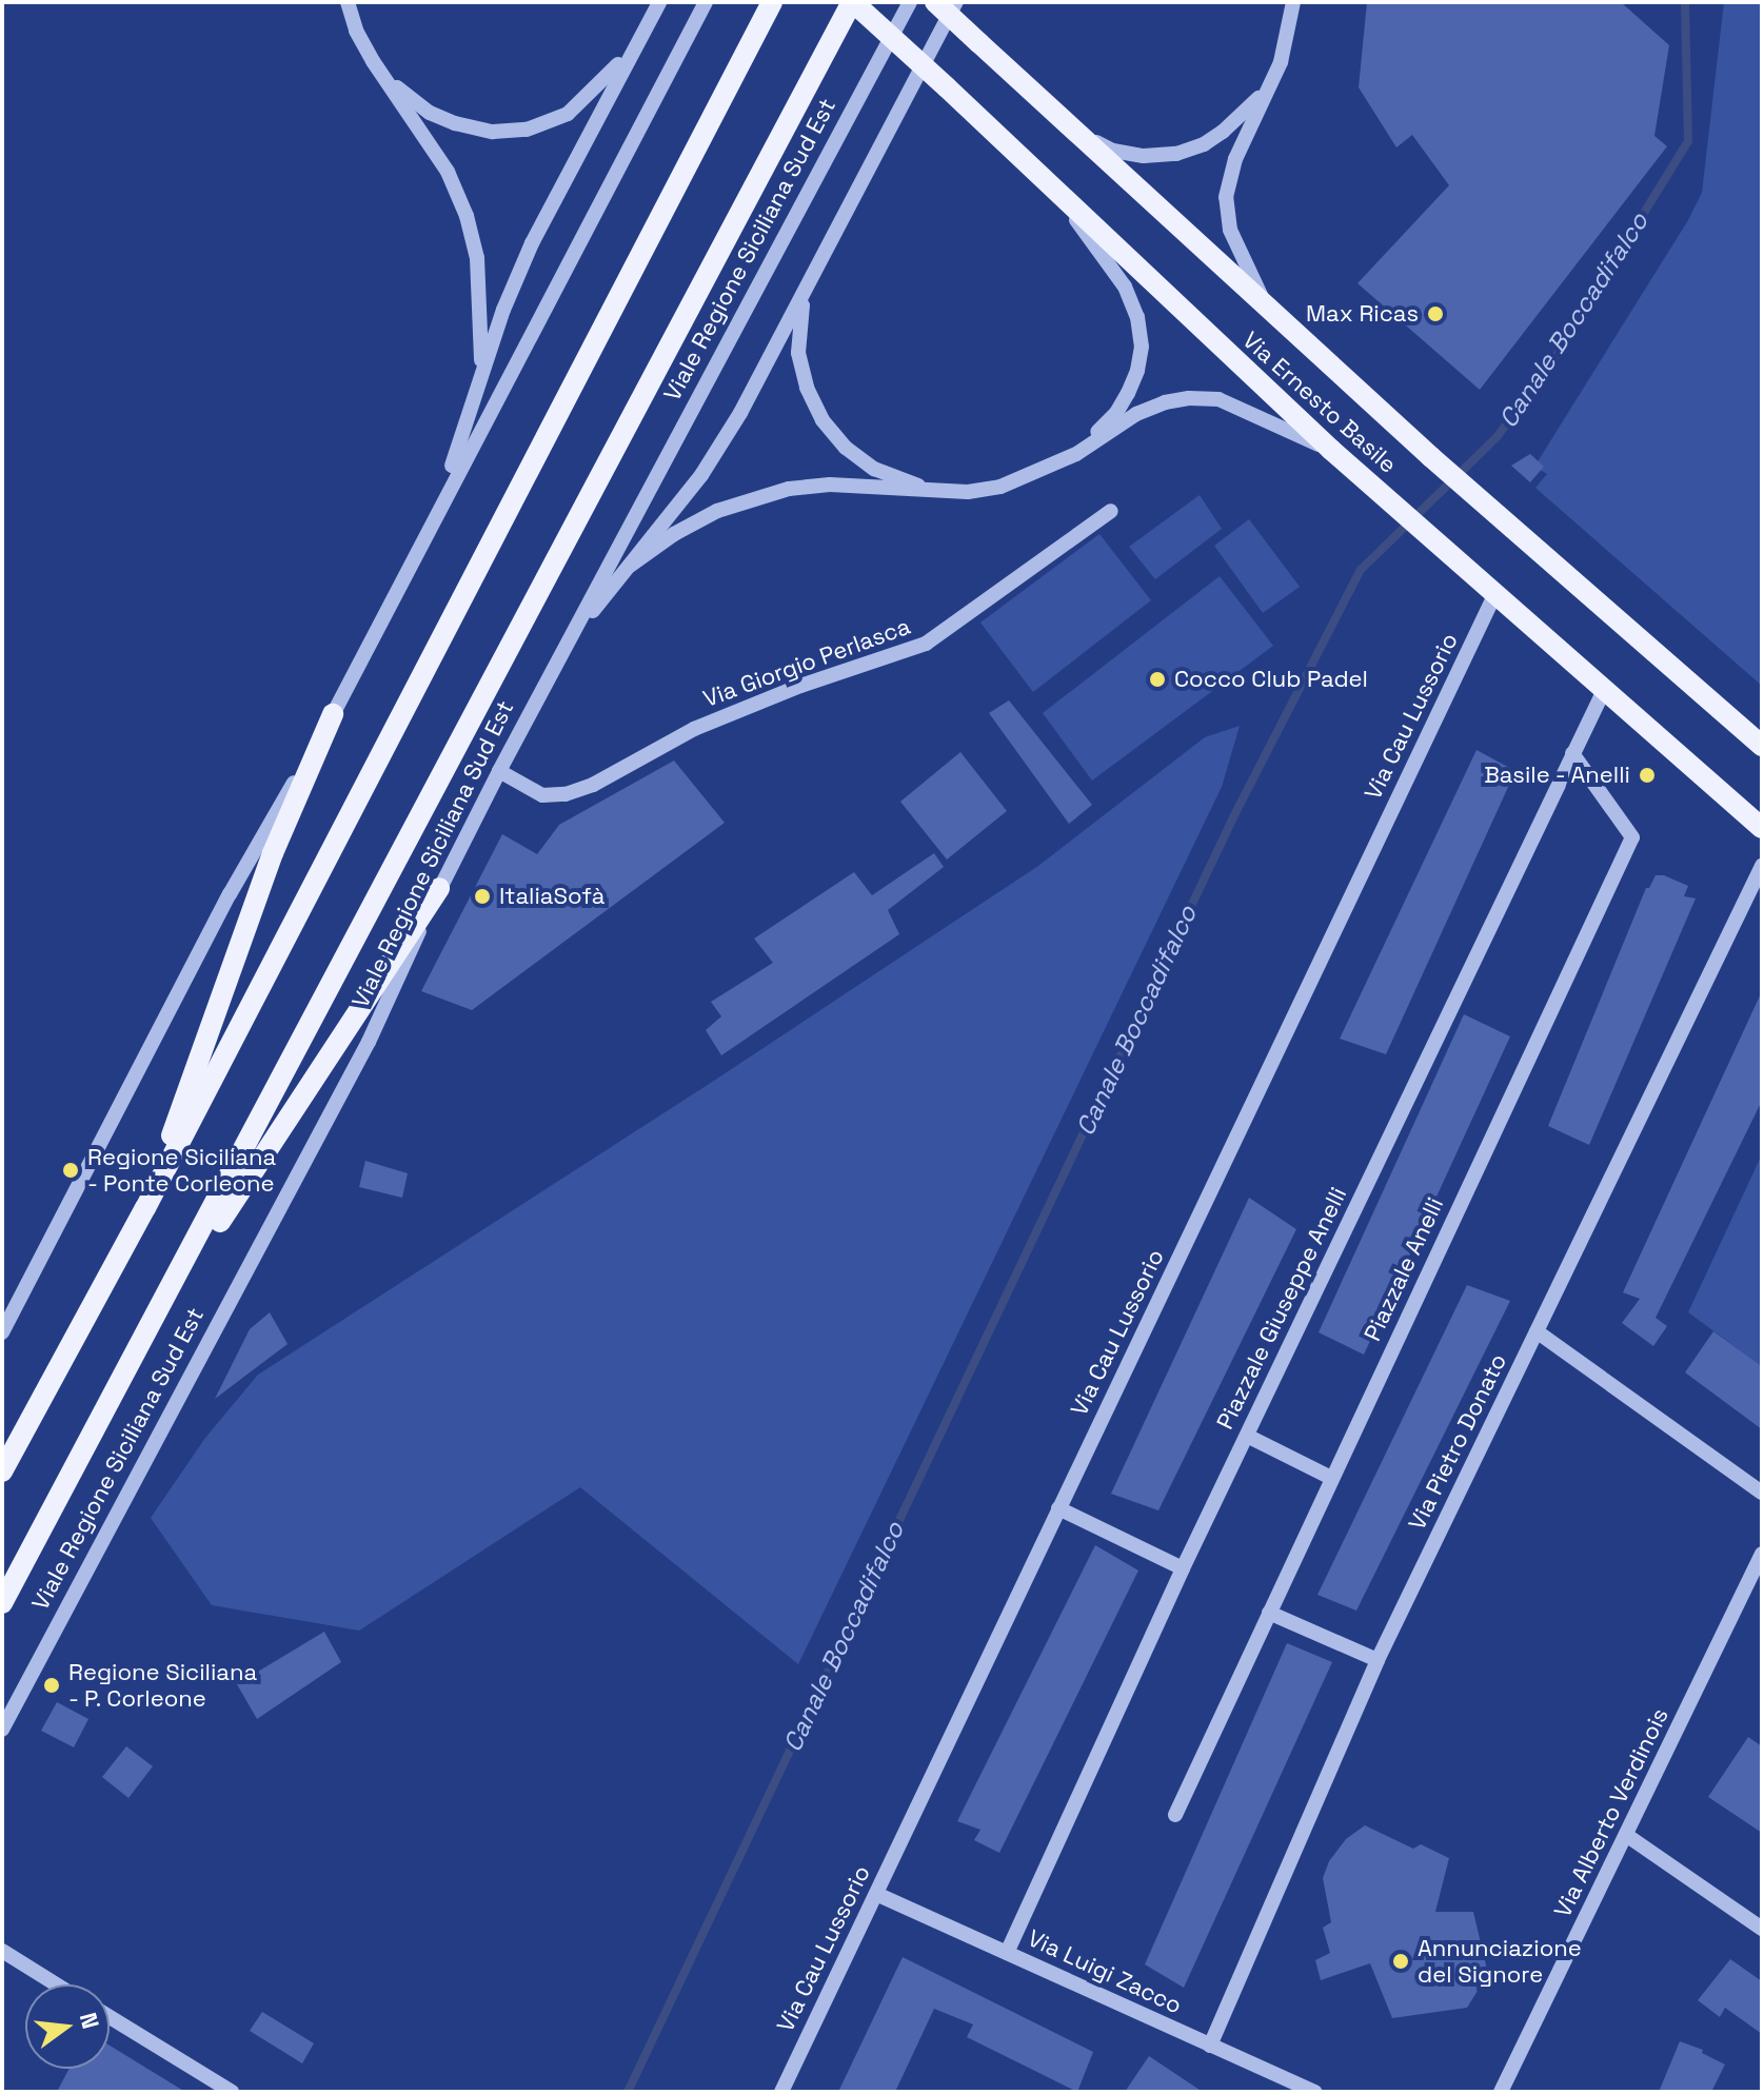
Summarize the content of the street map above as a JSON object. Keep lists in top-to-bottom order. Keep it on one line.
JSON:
{"streets":{"main road":["Viale Regione Siciliana Sud Est","Via Ernesto Basile"],"street":["Via Giorgio Perlasca","Via Cau Lussorio","Piazzale Anelli","Piazzale Giuseppe Anelli","Via Pietro Donato","Via Alberto Verdinois","Via Luigi Zacco"]},"crossings":[["Viale Regione Siciliana Sud Est","Via Ernesto Basile"],["Viale Regione Siciliana Sud Est","Via Giorgio Perlasca"],["Via Ernesto Basile","Via Cau Lussorio"],["Via Ernesto Basile","Piazzale Giuseppe Anelli"],["Via Cau Lussorio","Via Luigi Zacco"],["Piazzale Anelli","Piazzale Giuseppe Anelli"],["Piazzale Giuseppe Anelli","Via Luigi Zacco"],["Via Pietro Donato","Via Luigi Zacco"]],"water":["Canale Boccadifalco"],"places":["Max Ricas","Cocco Club Padel","Basile - Anelli","ItaliaSofà","Regione Siciliana - Ponte Corleone","Regione Siciliana - P. Corleone","Annunciazione del Signore"],"north":"right"}
